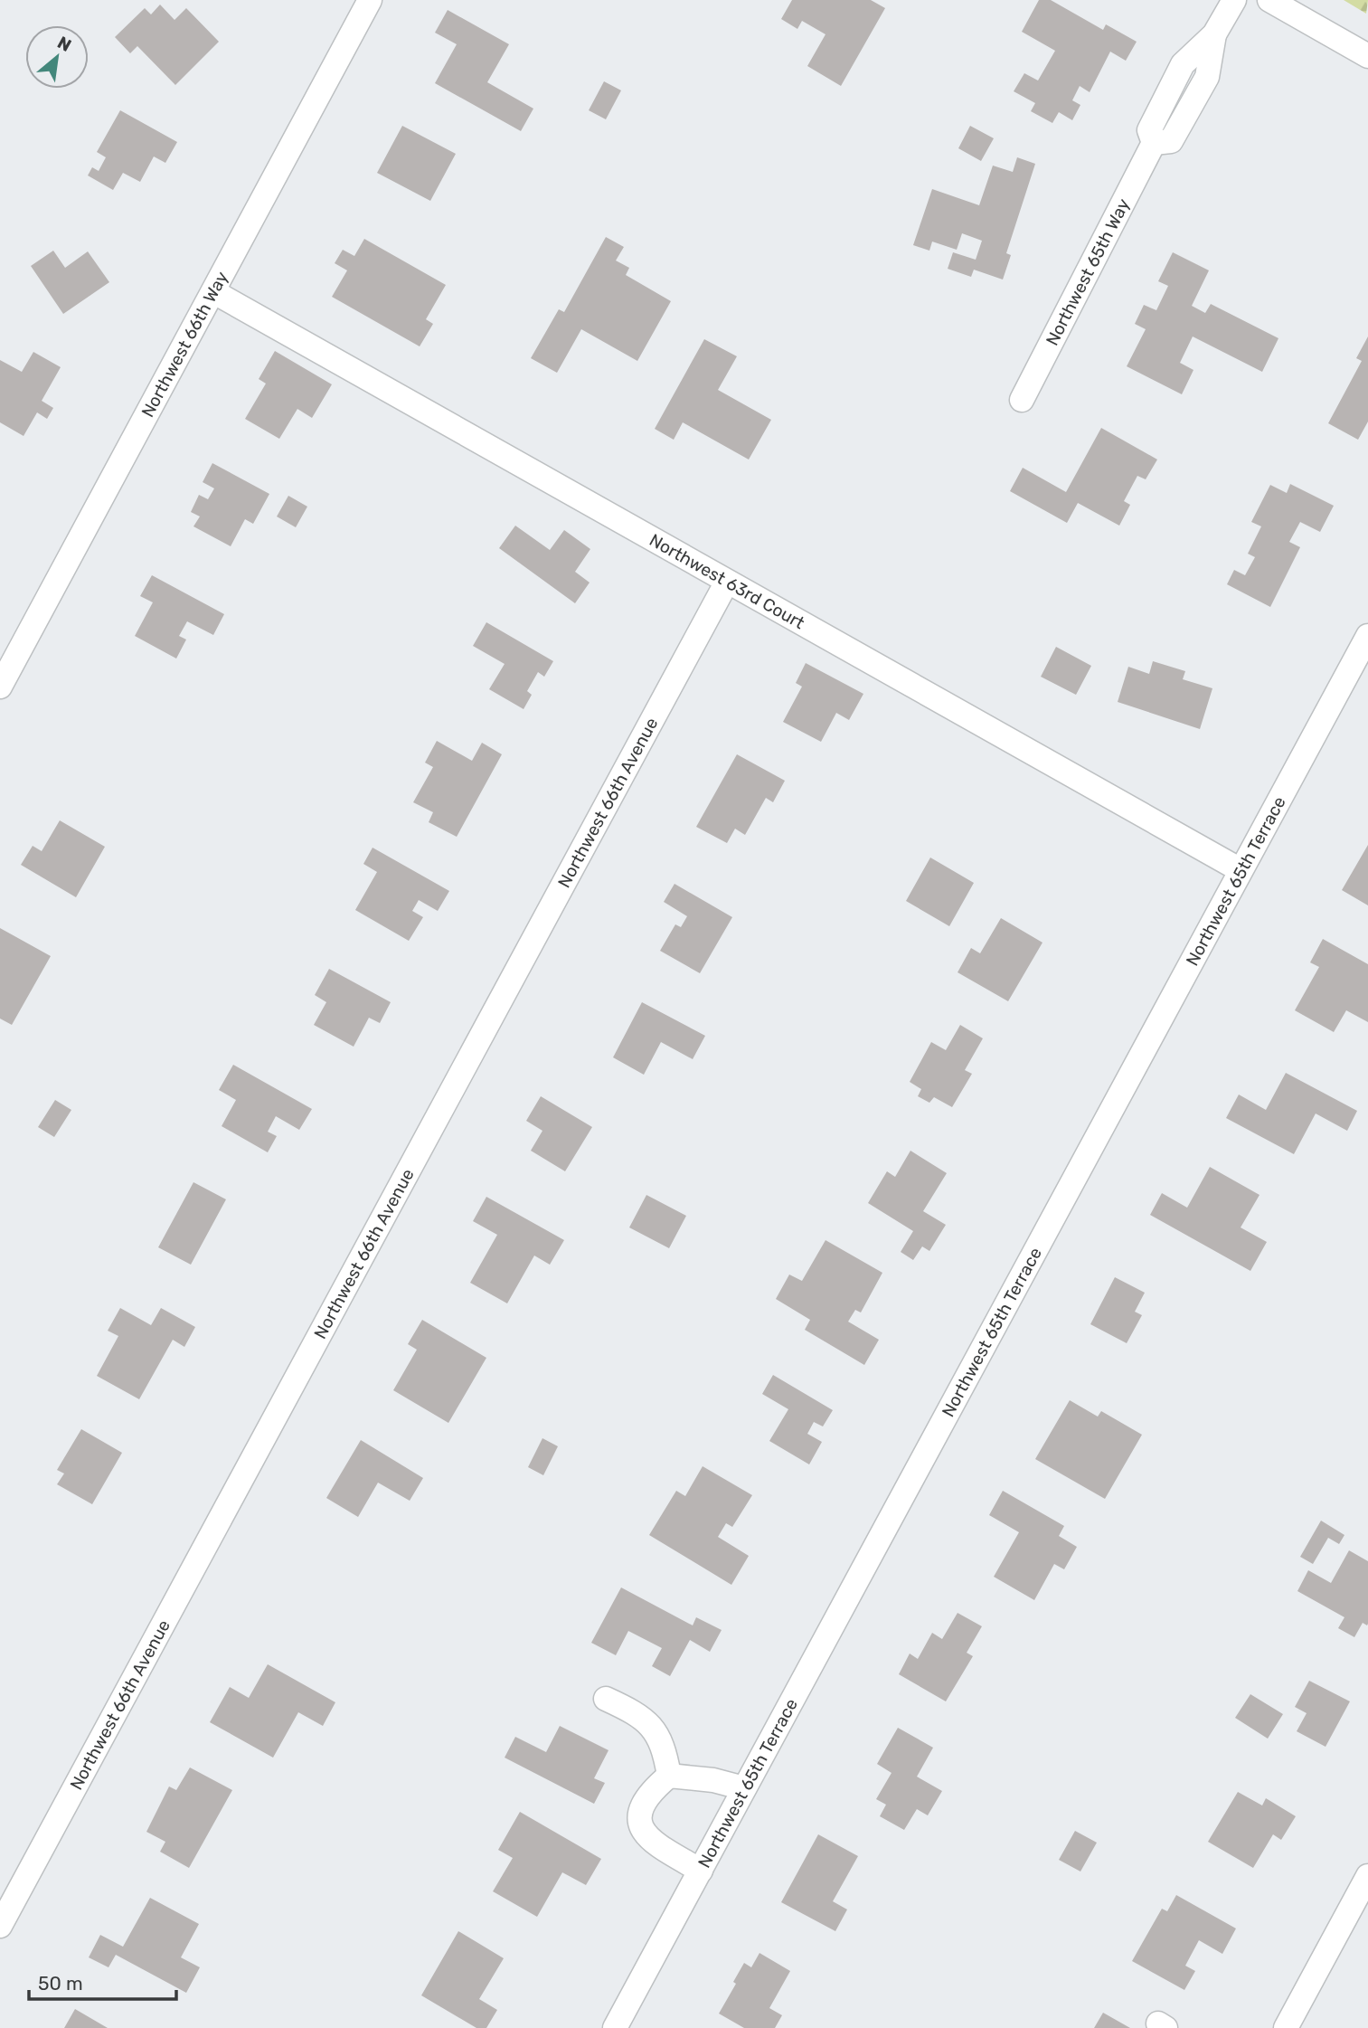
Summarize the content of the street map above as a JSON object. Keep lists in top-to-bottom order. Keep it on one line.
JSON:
{"streets":{"street":["Northwest 65th Way","Northwest 66th Way","Northwest 63rd Court","Northwest 66th Avenue","Northwest 65th Terrace"]},"crossings":[["Northwest 66th Way","Northwest 63rd Court"],["Northwest 63rd Court","Northwest 66th Avenue"],["Northwest 63rd Court","Northwest 65th Terrace"]],"scale_bar":"50 m","north":"top right"}
